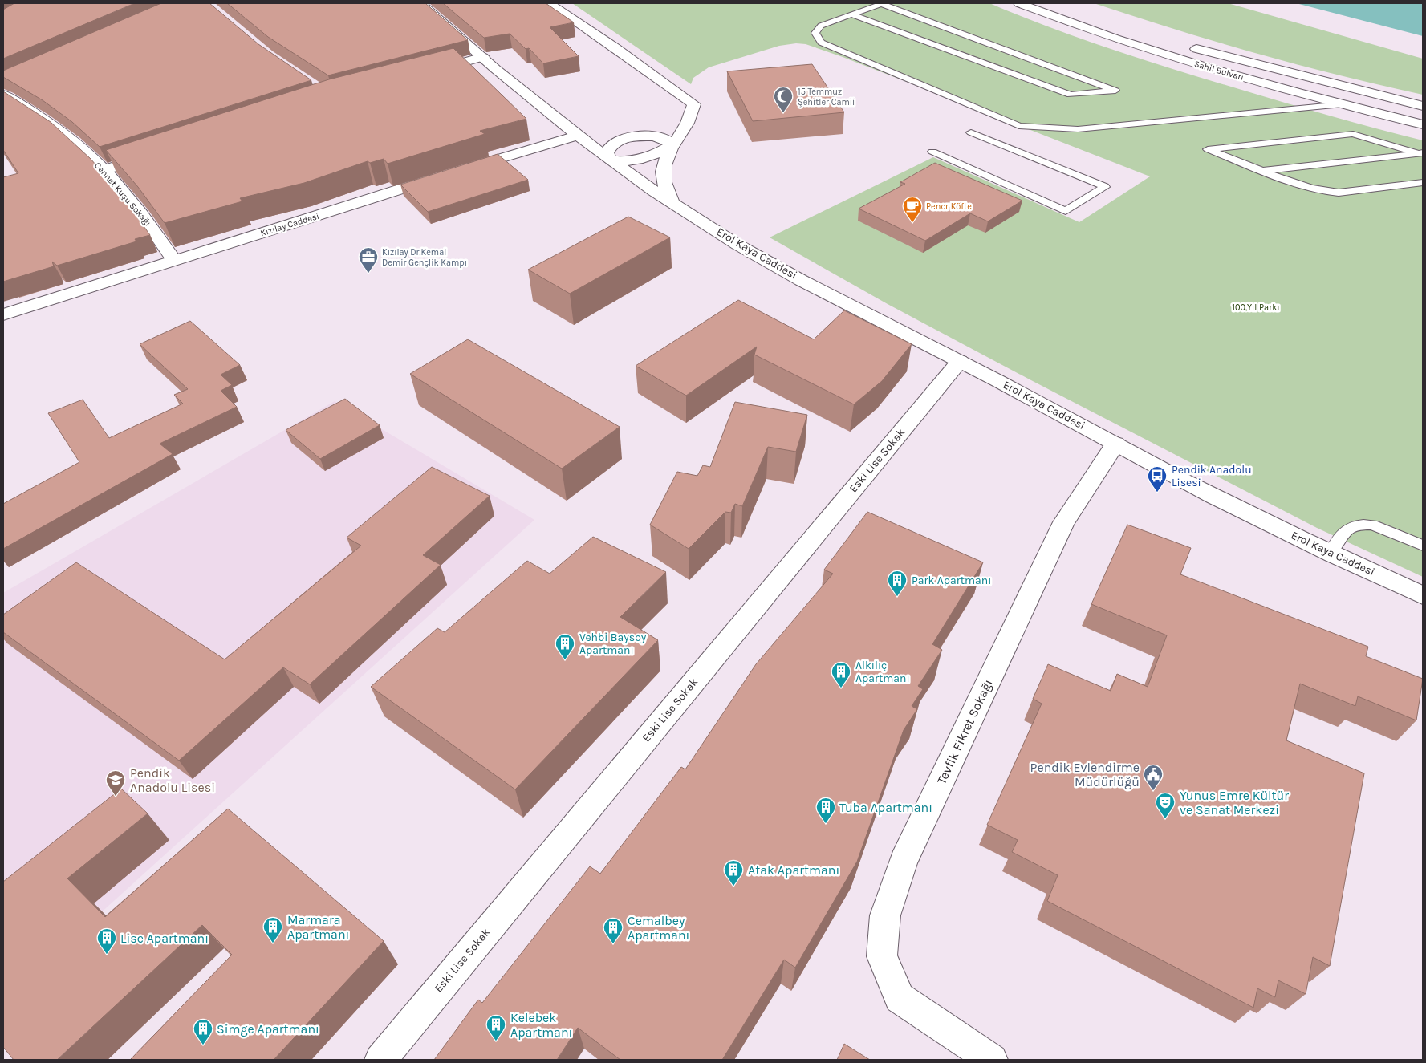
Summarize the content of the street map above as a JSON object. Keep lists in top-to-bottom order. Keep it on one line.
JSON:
{"streets":{"main road":["Sahil Bulvarı","Cennet Kuşu Sokağı","Kızılay Caddesi","Erol Kaya Caddesi","Eski Lise Sokak","Tevfik Fikret Sokağı"]},"crossings":[["Cennet Kuşu Sokağı","Kızılay Caddesi"],["Kızılay Caddesi","Erol Kaya Caddesi"],["Erol Kaya Caddesi","Eski Lise Sokak"],["Erol Kaya Caddesi","Tevfik Fikret Sokağı"]],"parks":["100.Yıl Parkı"],"places":{"mosque":["15 Temmuz Şehitler Camii"],"cafe":["Pencr Köfte"],"office":["Kızılay Dr.Kemal Demir Gençlik Kampı"],"bus stop":["Pendi̇k Anadolu Li̇sesi̇"],"building":["Park Apartmanı","Vehbi Baysoy Apartmanı","Alkılıç Apartmanı","Tuba Apartmanı","Atak Apartmanı","Marmara Apartmanı","Cemalbey Apartmanı","Lise Apartmanı","Kelebek Apartmanı","Simge Apartmanı"],"public building":["Pendik Evlendirme Müdürlüğü"],"school or university":["Pendik Anadolu Lisesi"],"theatre":["Yunus Emre Kültür ve Sanat Merkezi"]}}
